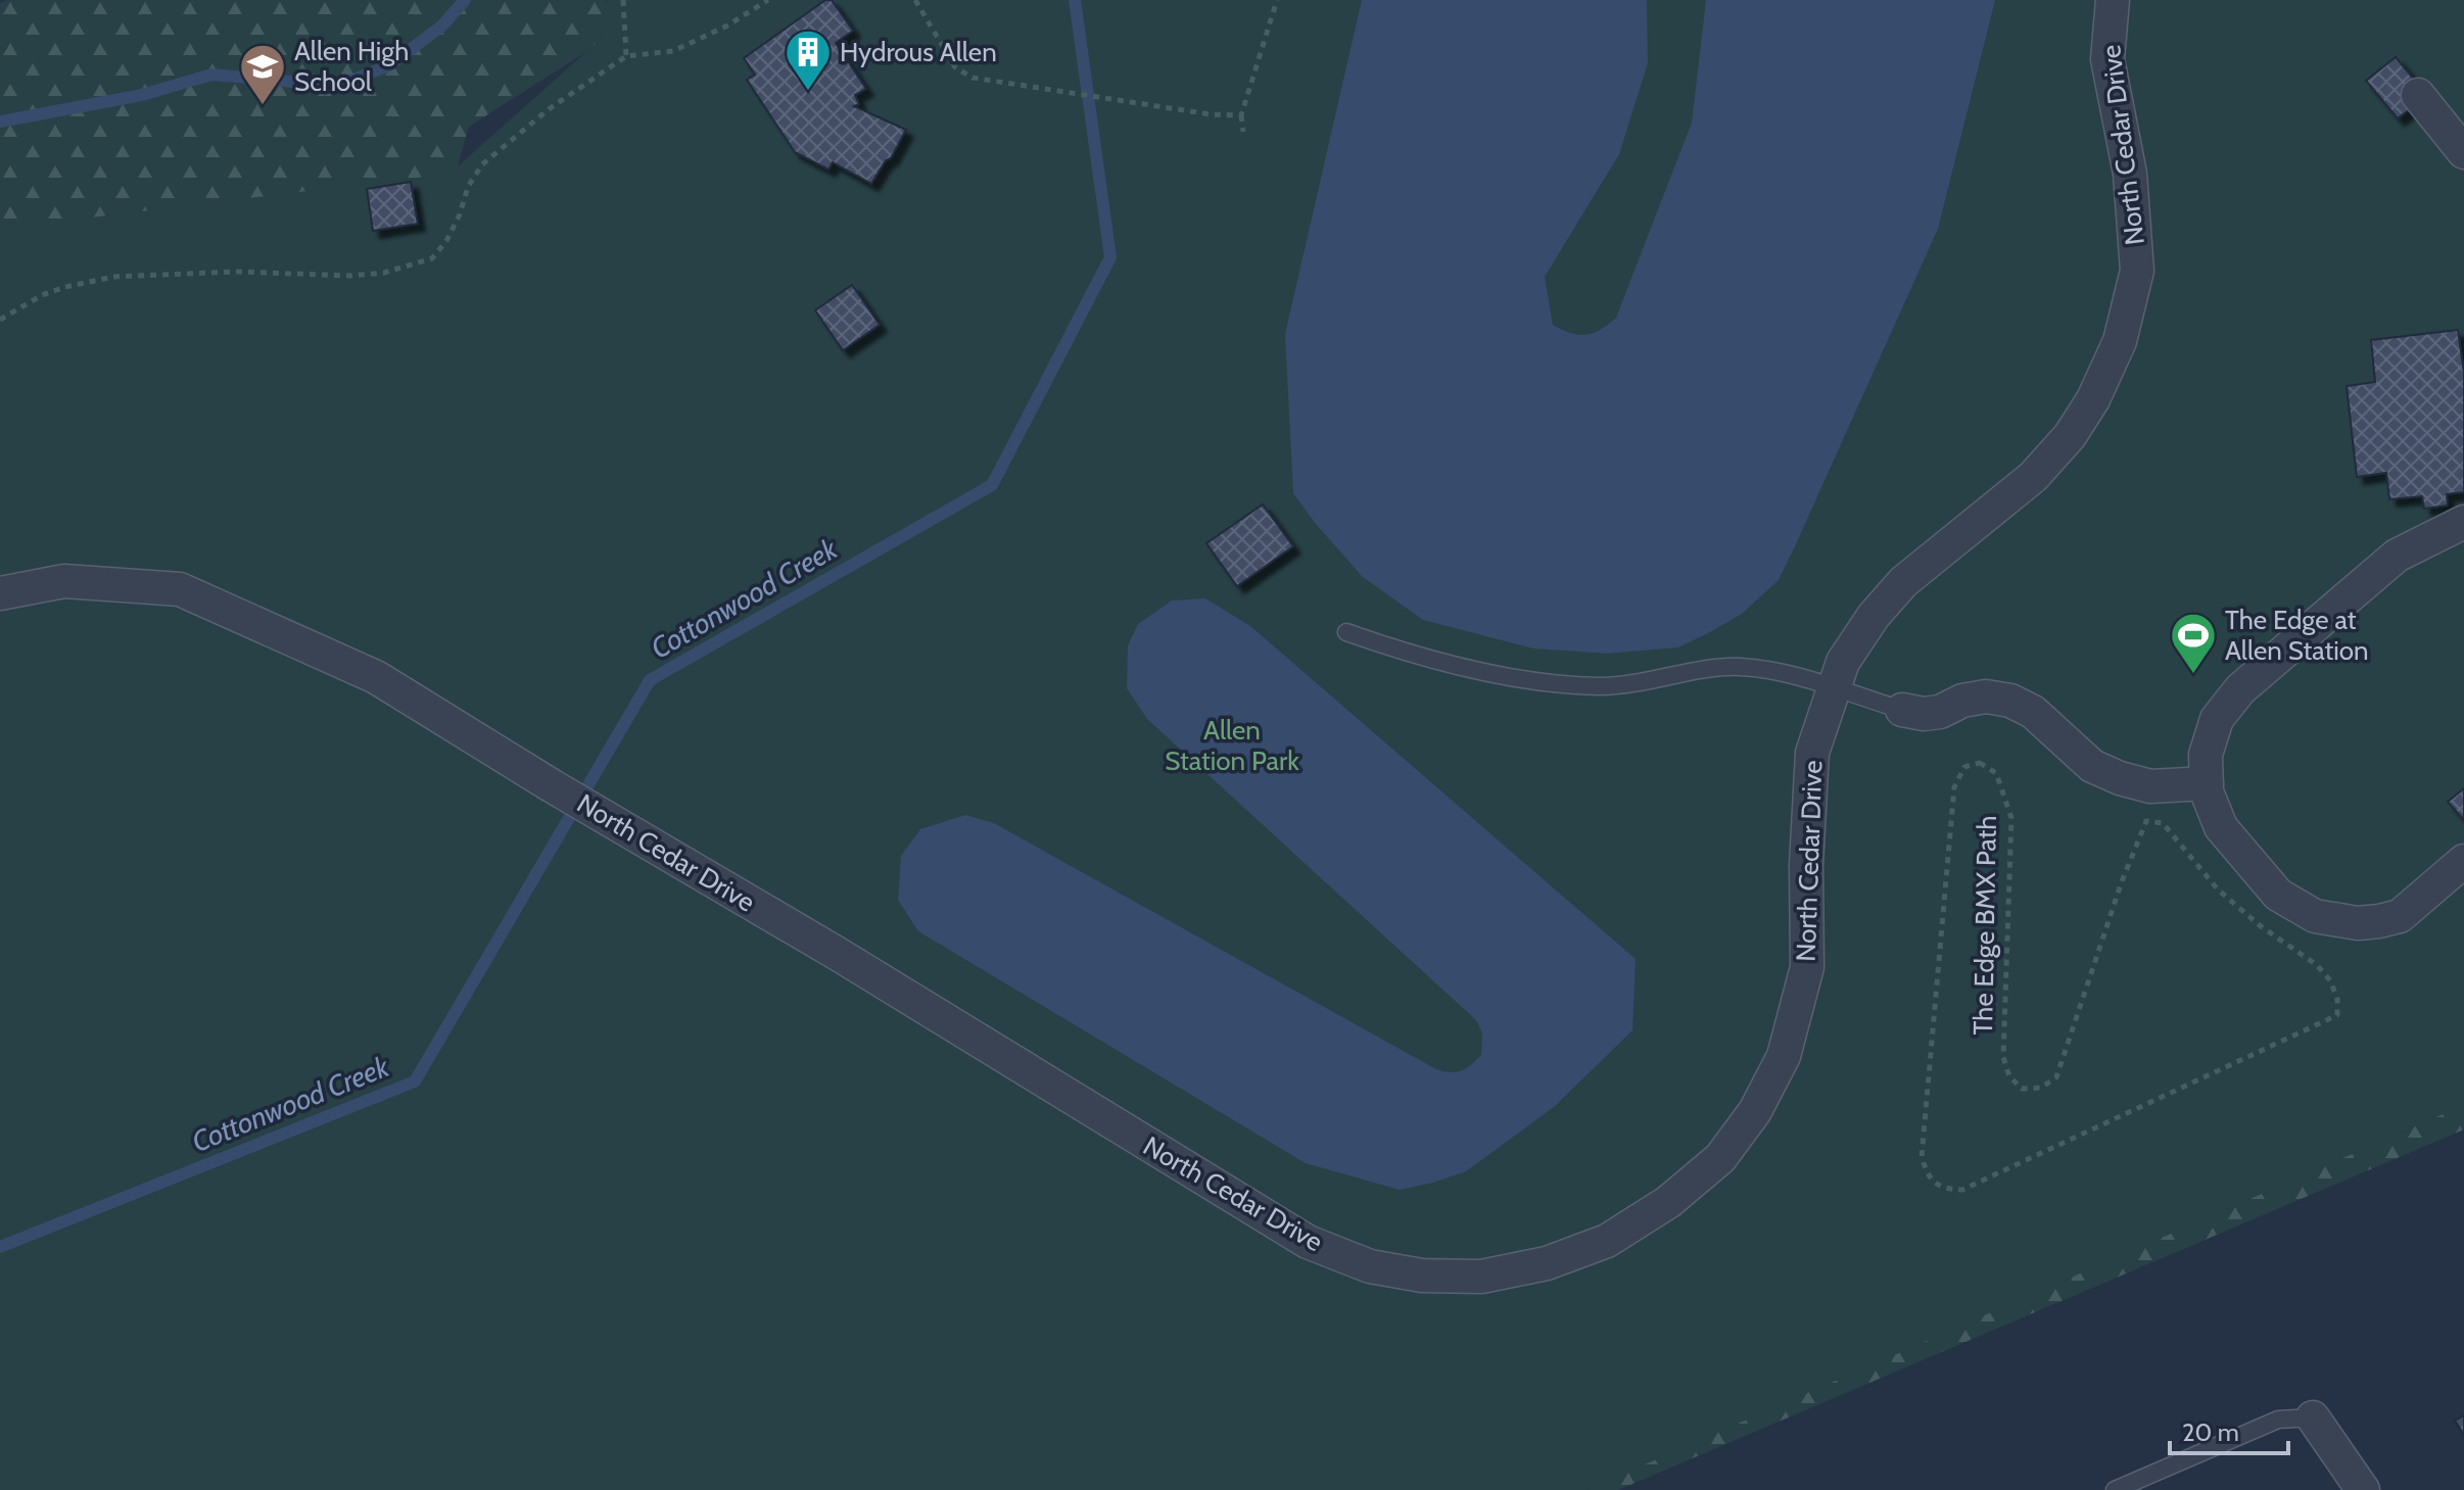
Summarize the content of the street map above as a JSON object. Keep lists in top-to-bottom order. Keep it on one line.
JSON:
{"streets":{"street":["North Cedar Drive"],"path":["The Edge BMX Path"]},"water":["Cottonwood Creek"],"parks":["Allen Station Park"],"places":{"building":["Hydrous Allen"],"school or university":["Allen High School"],"sports":["The Edge at Allen Station"]},"scale_bar":"20 m"}
